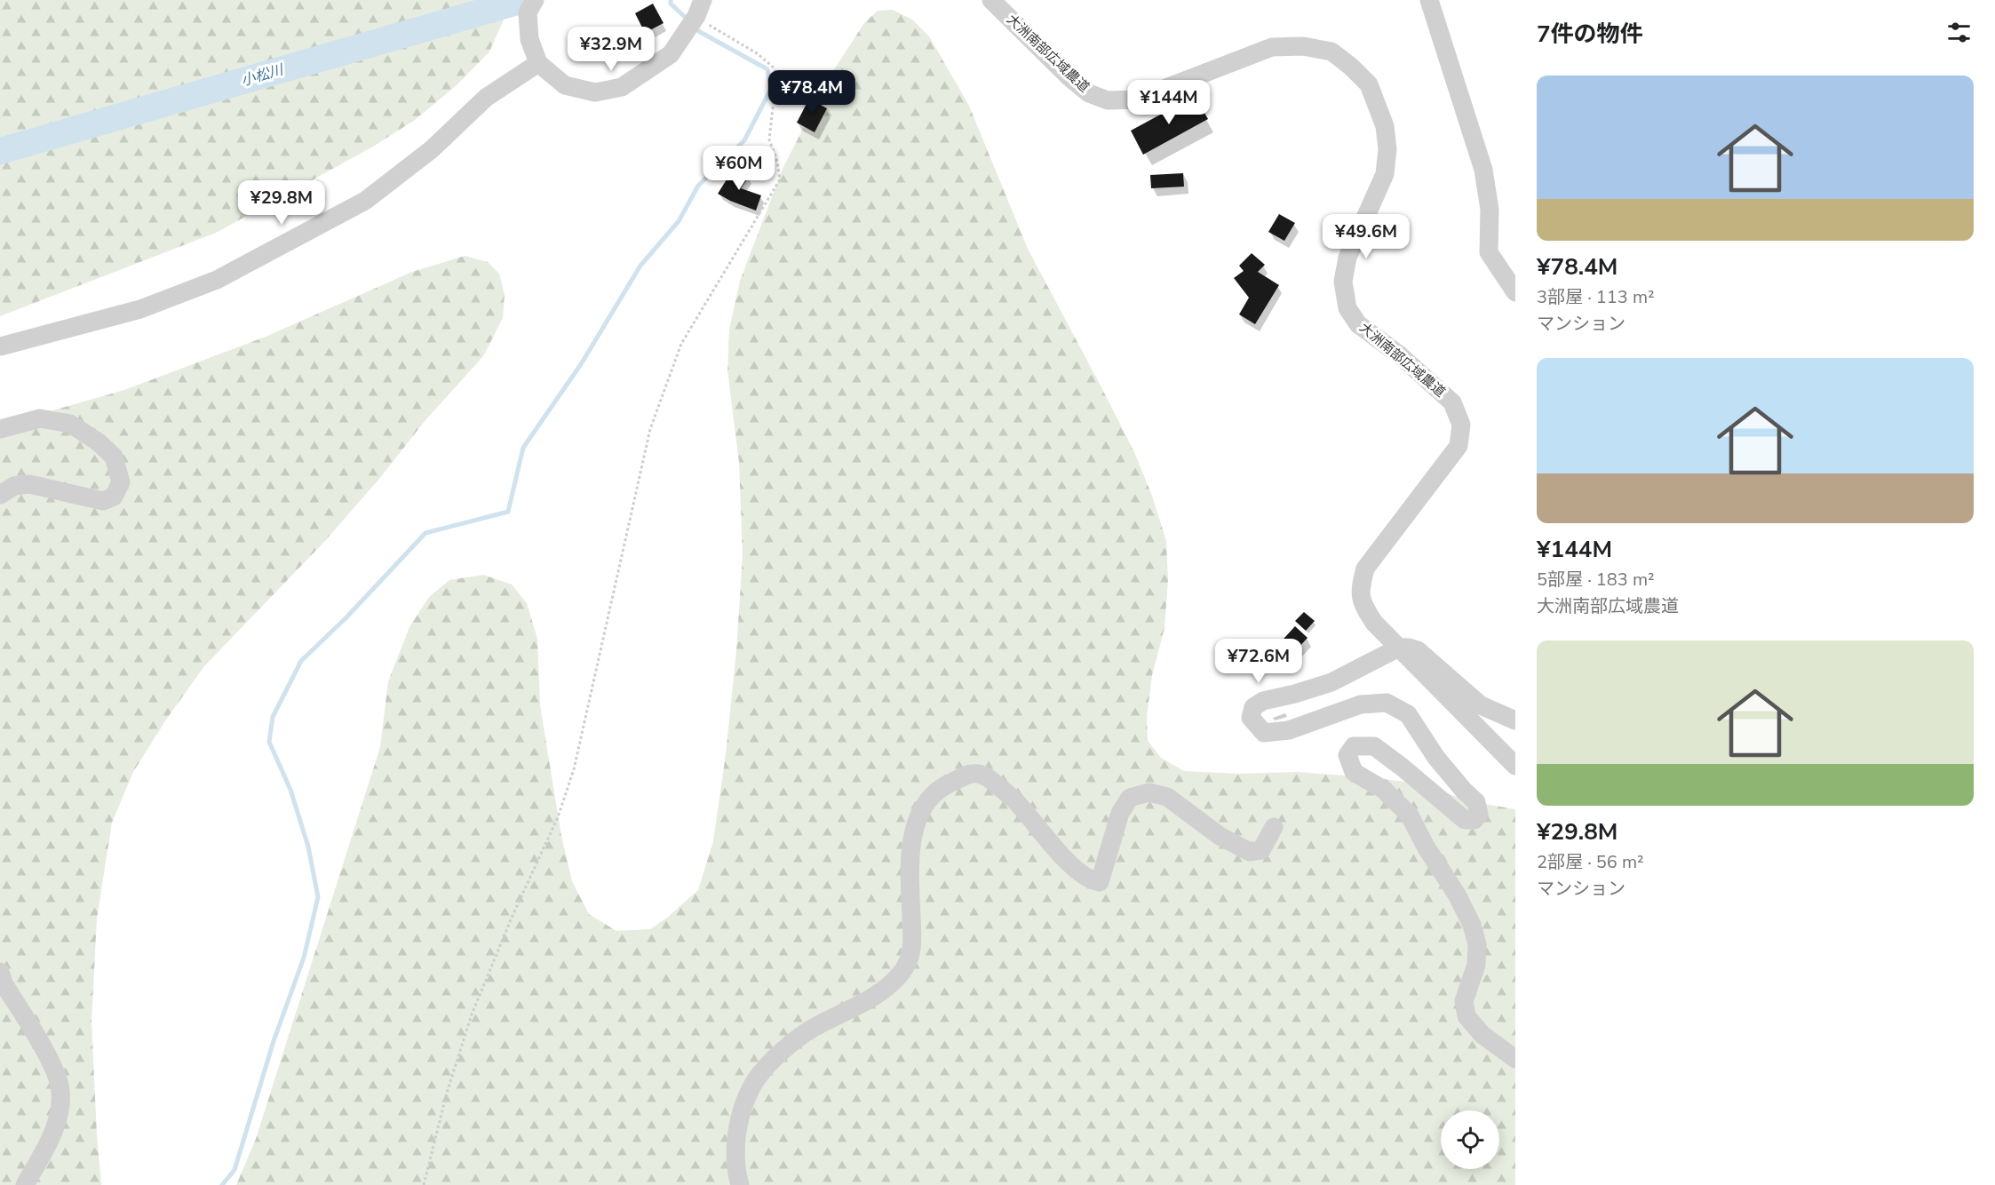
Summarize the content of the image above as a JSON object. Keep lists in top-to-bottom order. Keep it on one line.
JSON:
{"streets":{"street":["大洲南部広域農道"]},"water":["小松川"],"page":{"heading":"7件の物件","price":["¥32.9M","¥78.4M","¥144M","¥60M","¥29.8M","¥49.6M","¥72.6M"],"list":[{"name":"¥78.4M","note":"3部屋 · 113 m² · マンション"},{"name":"¥144M","note":"5部屋 · 183 m² · 大洲南部広域農道"},{"name":"¥29.8M","note":"2部屋 · 56 m² · マンション"}]}}
